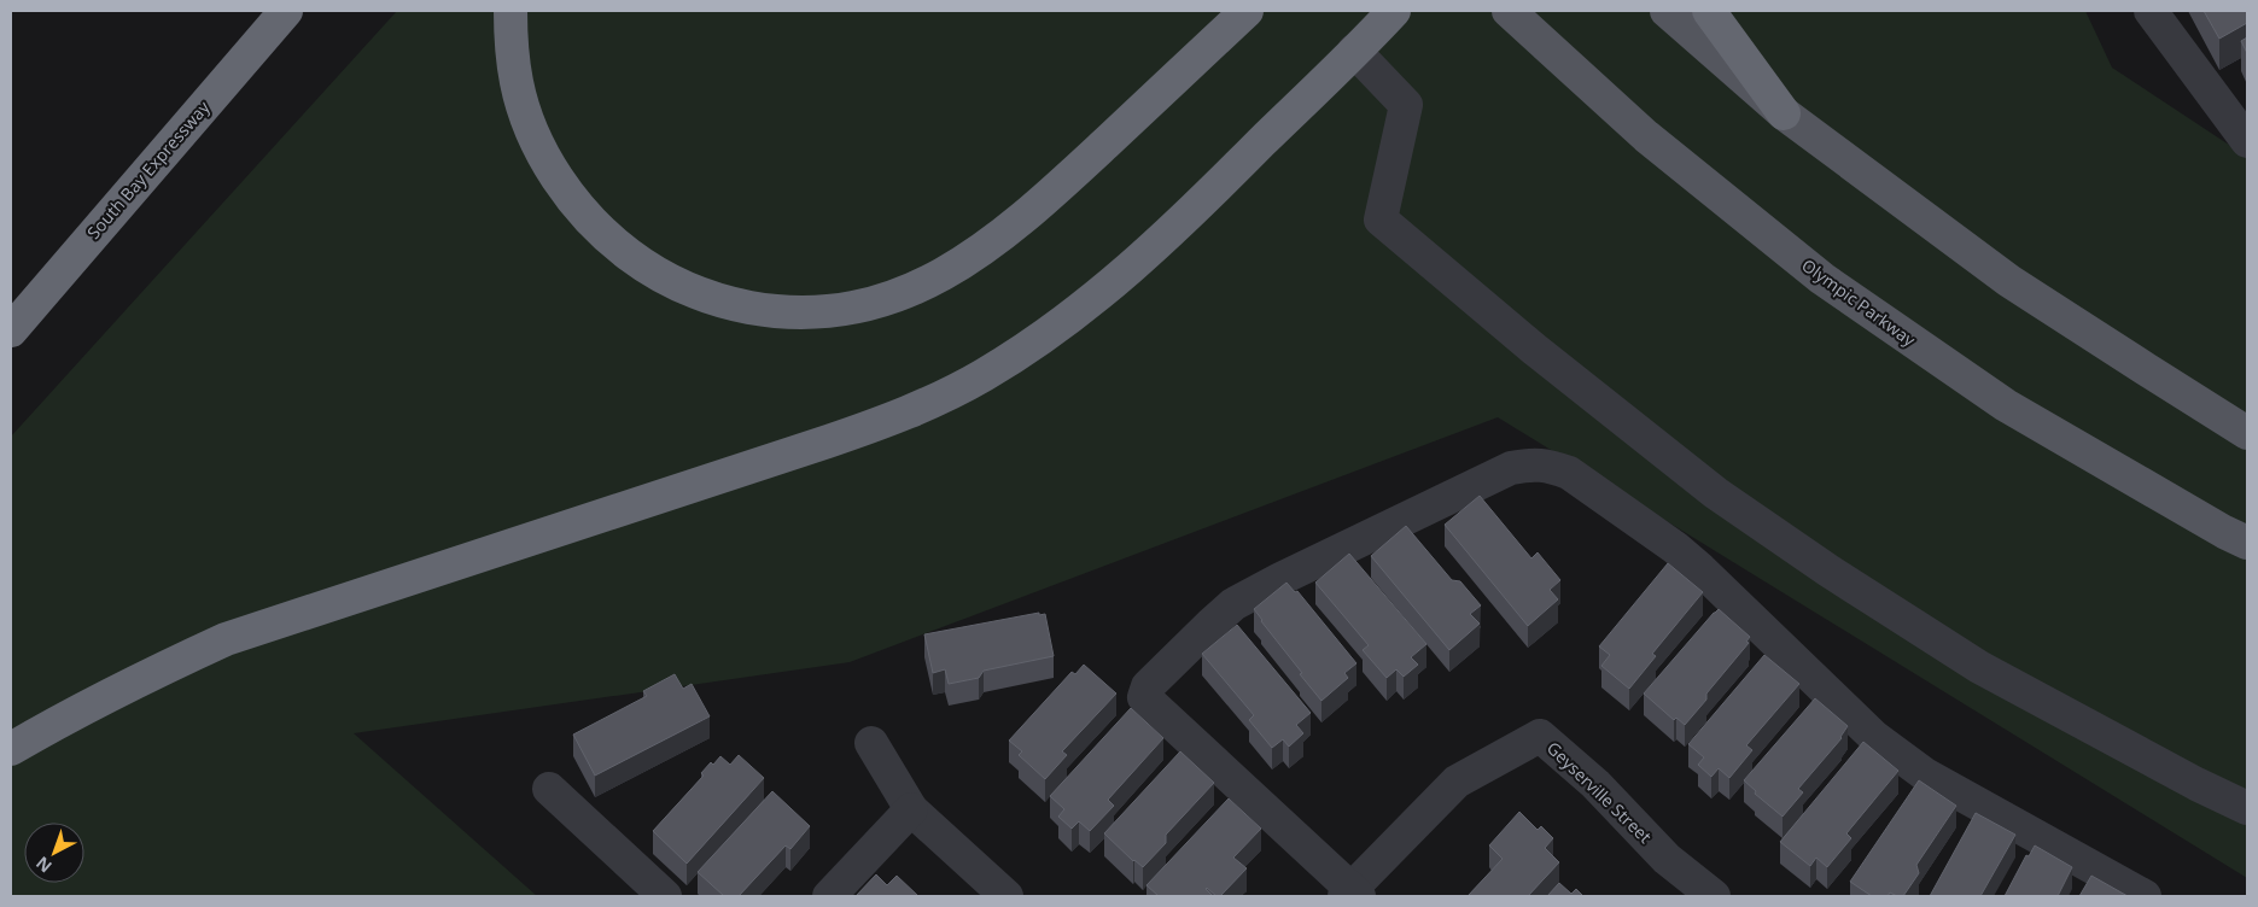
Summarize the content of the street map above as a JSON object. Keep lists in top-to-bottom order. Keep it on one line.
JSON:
{"streets":{"highway":["South Bay Expressway"],"main road":["Olympic Parkway"],"street":["Geyserville Street"]},"north":"bottom left"}
